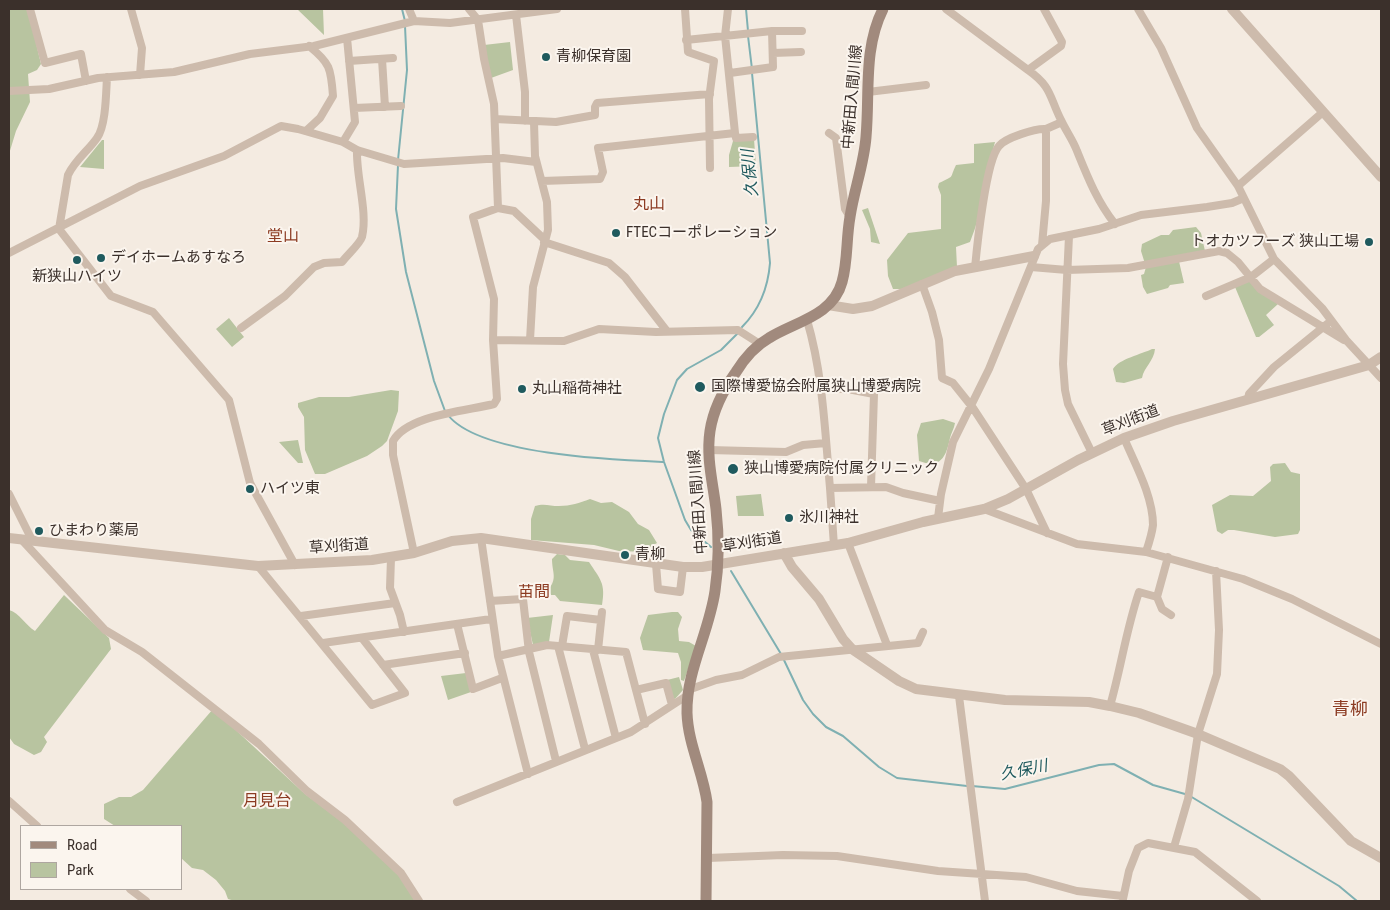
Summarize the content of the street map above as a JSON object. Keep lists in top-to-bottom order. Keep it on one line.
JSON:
{"streets":{"main road":["中新田入間川線"],"street":["草刈街道"]},"crossings":[["中新田入間川線","草刈街道"]],"districts":["丸山","堂山","苗間","青柳","月見台"],"water":["久保川"],"places":["青柳保育園","FTECコーポレーション","トオカツフーズ 狭山工場","デイホームあすなろ","新狭山ハイツ","国際博愛協会附属狭山博愛病院","丸山稲荷神社","狭山博愛病院付属クリニック","ハイツ東","氷川神社","ひまわり薬局","青柳"],"legend":["Road","Park"]}
